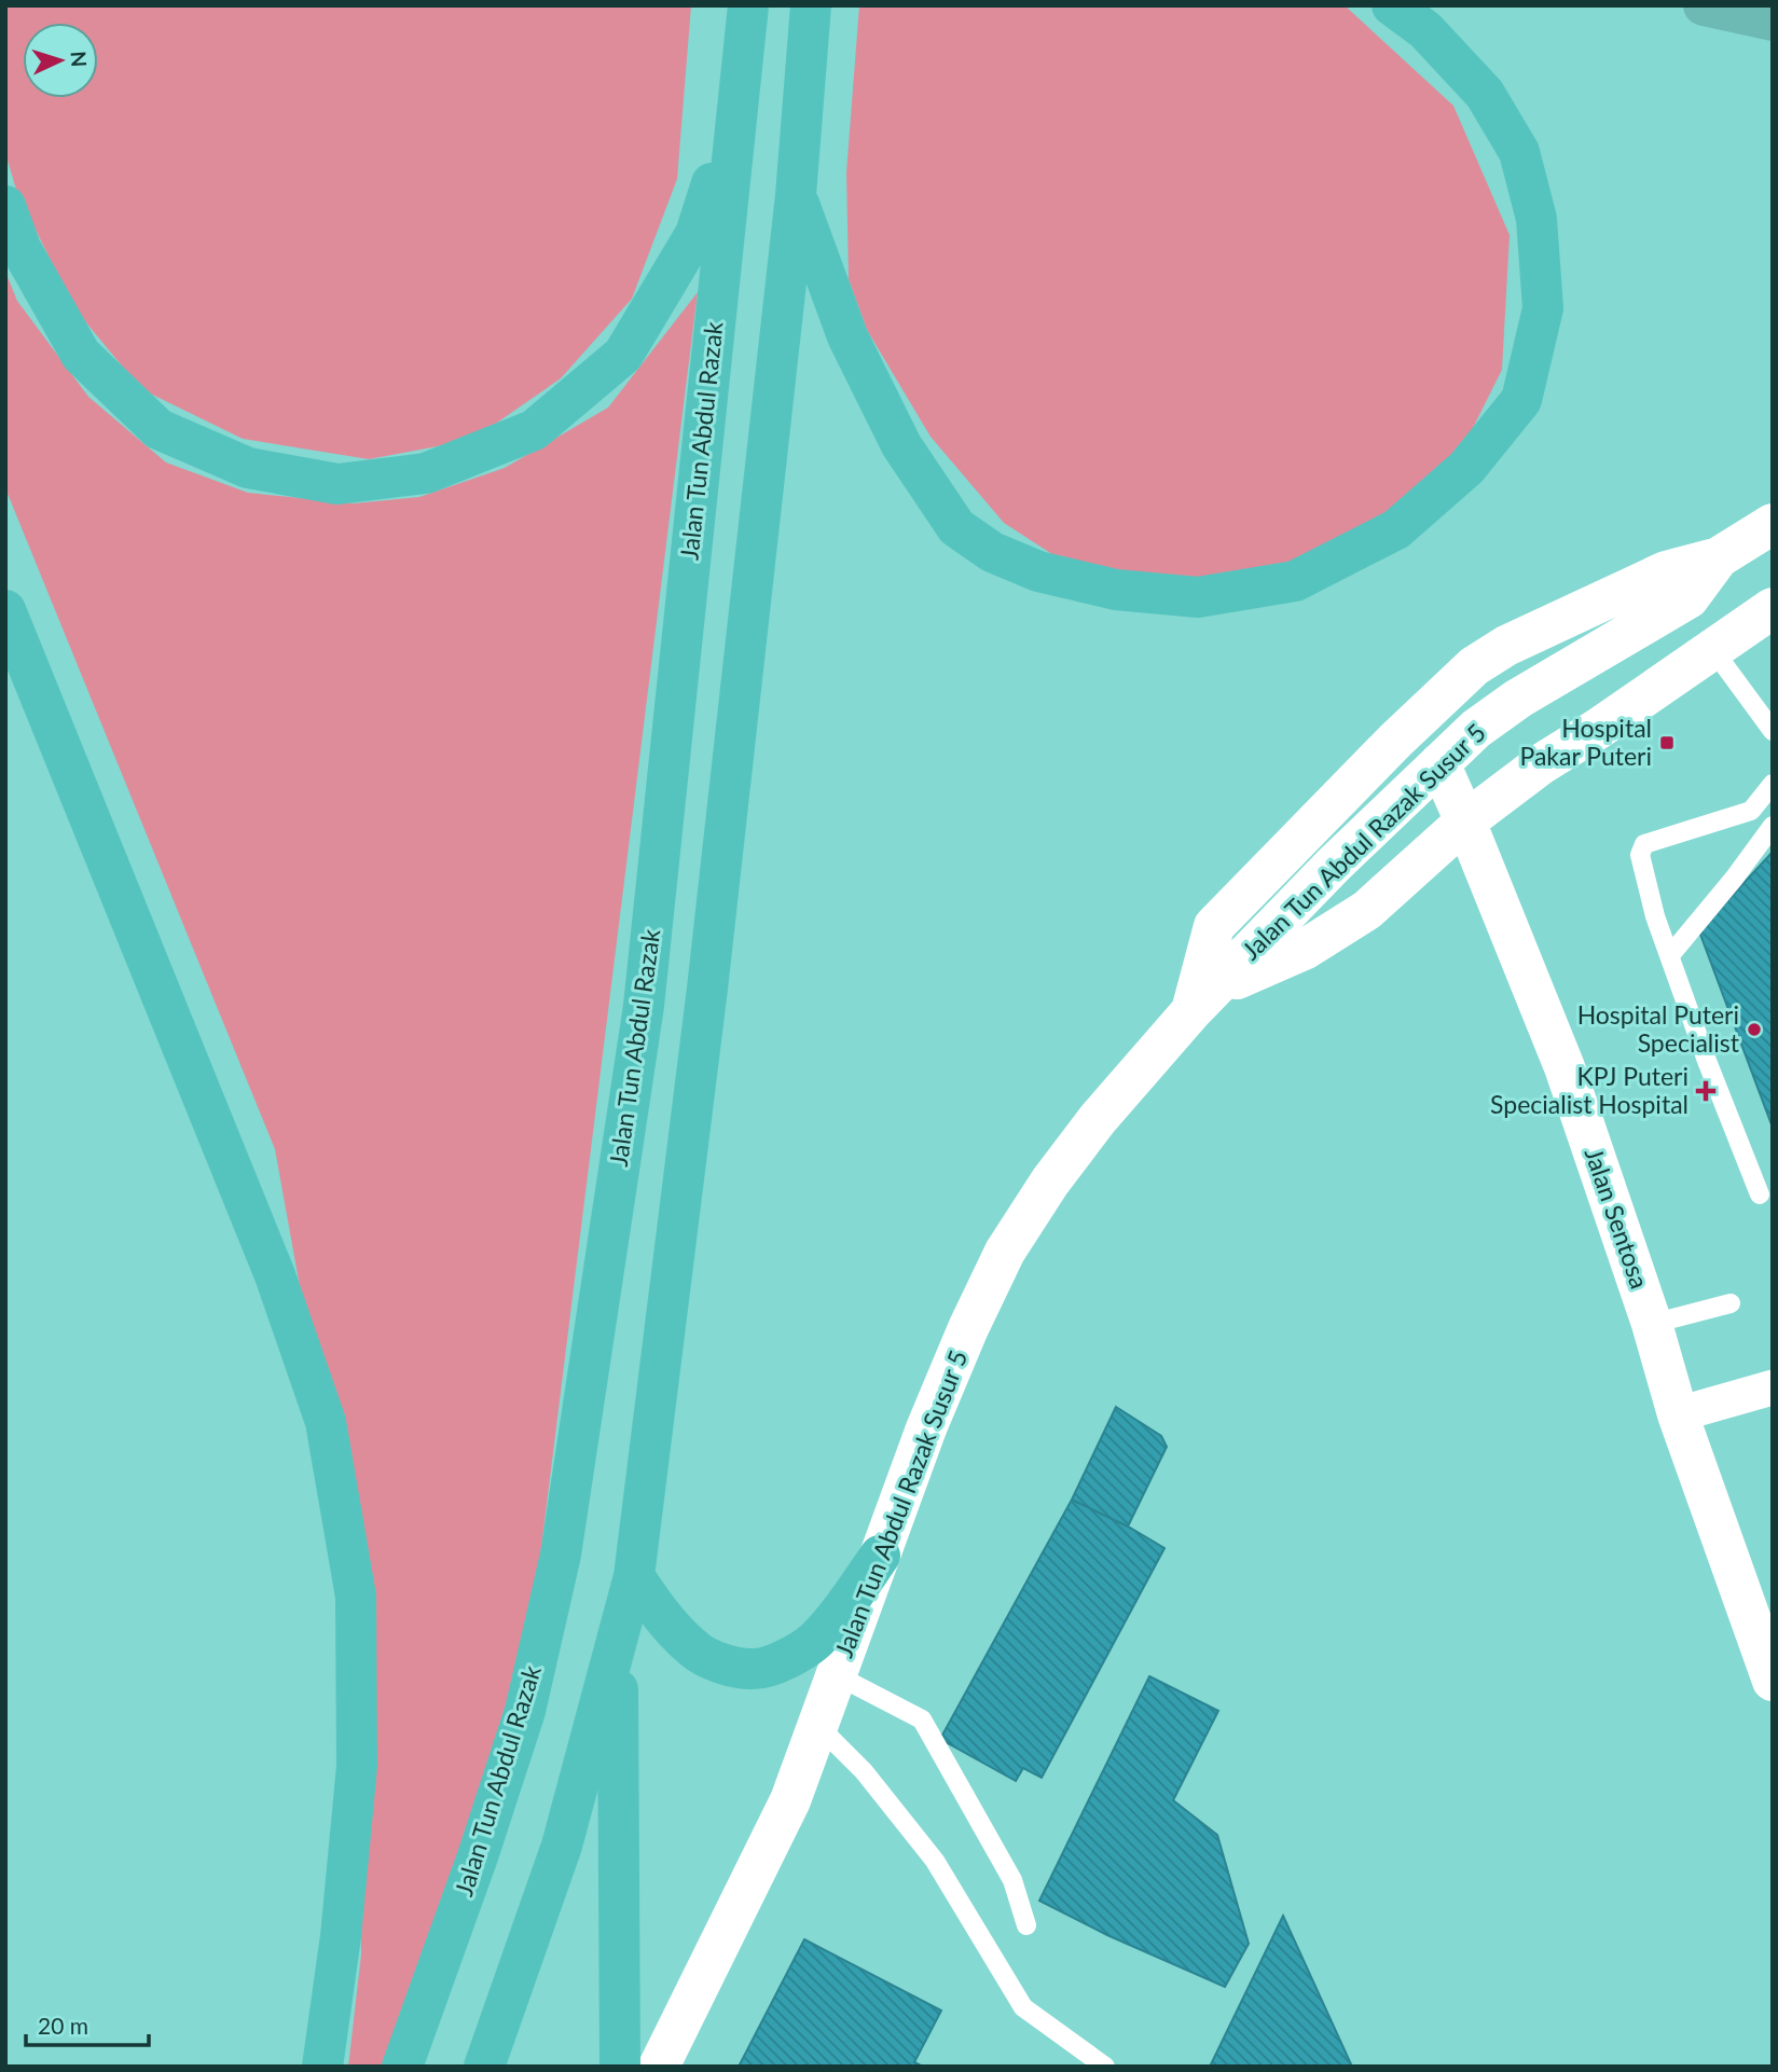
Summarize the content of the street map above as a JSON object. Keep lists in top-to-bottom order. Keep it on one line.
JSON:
{"streets":{"highway":["Jalan Tun Abdul Razak"],"street":["Jalan Tun Abdul Razak Susur 5","Jalan Sentosa"]},"crossings":[["Jalan Tun Abdul Razak Susur 5","Jalan Sentosa"]],"places":{"transit":["Hospital Pakar Puteri"],"other":["Hospital Puteri Specialist"],"health":["KPJ Puteri Specialist Hospital"]},"scale_bar":"20 m","north":"right"}
